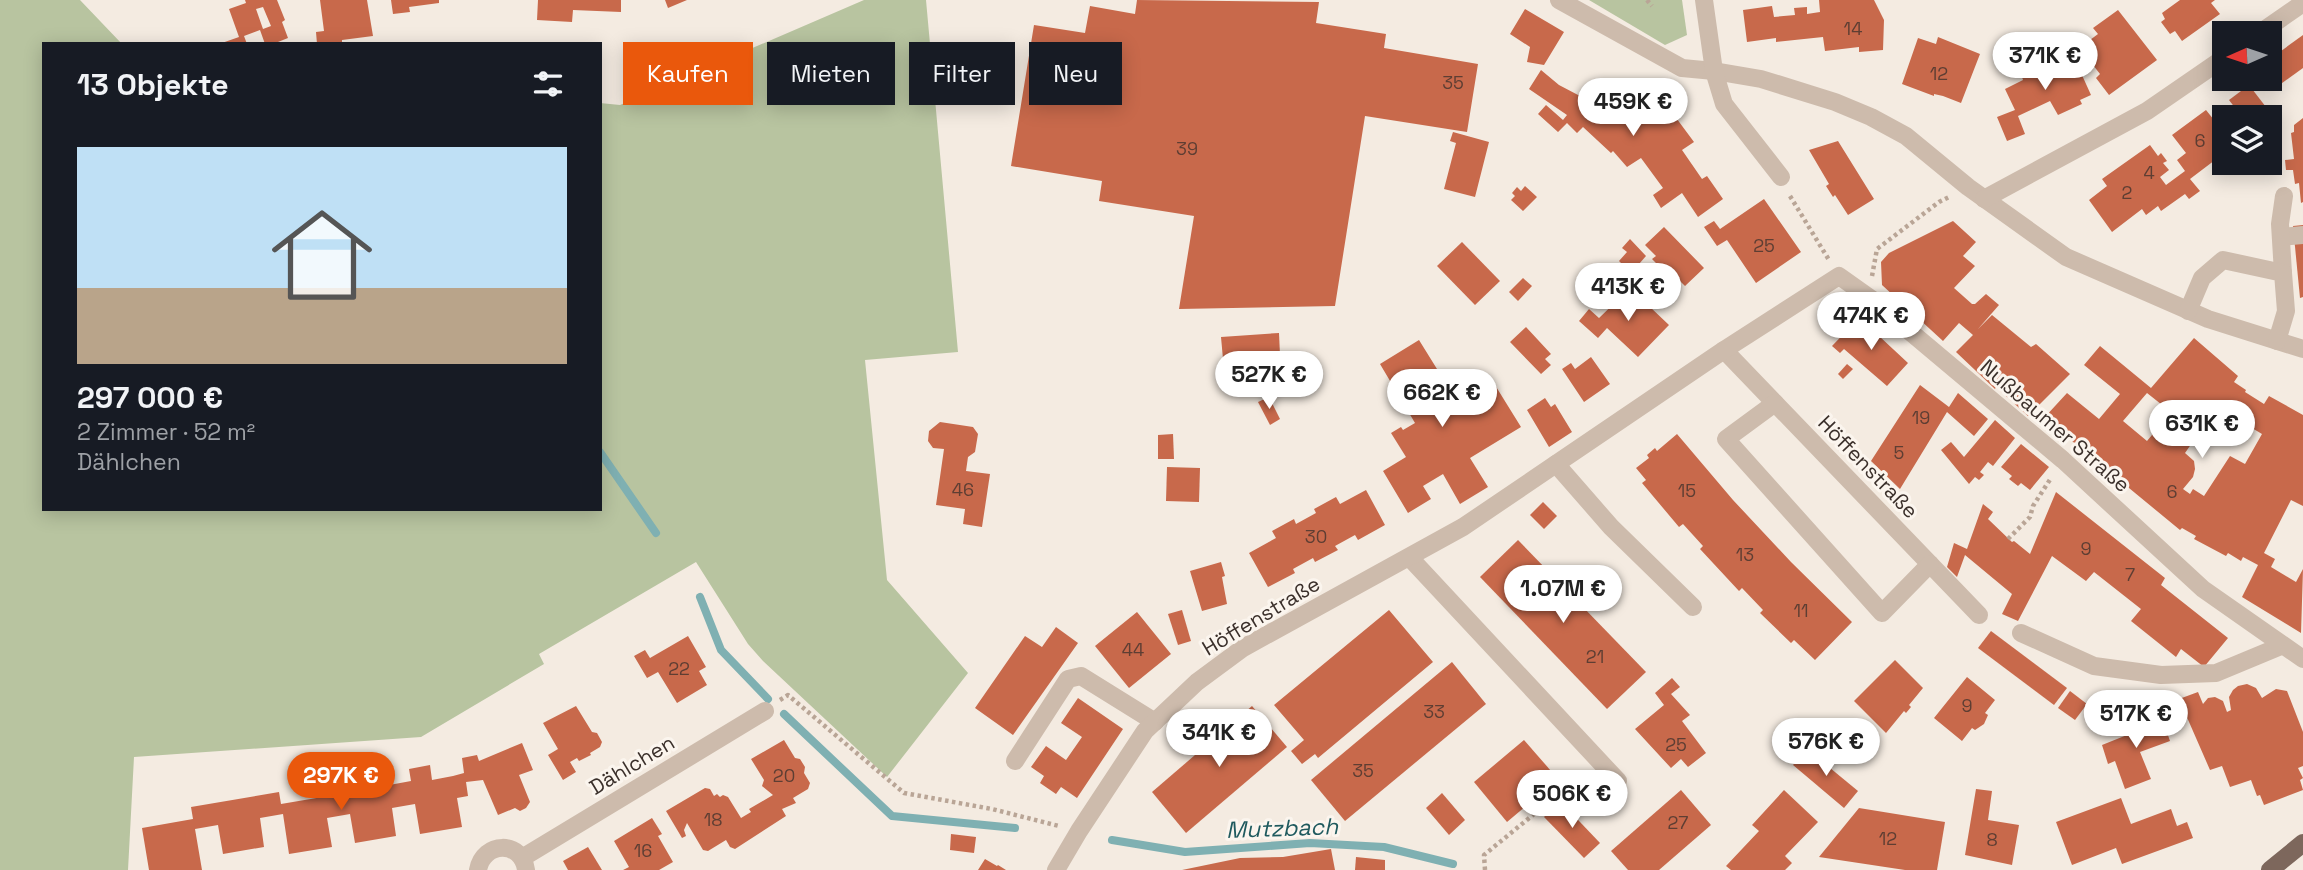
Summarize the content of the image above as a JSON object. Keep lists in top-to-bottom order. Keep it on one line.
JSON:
{"streets":{"street":["Nußbaumer Straße","Höffenstraße","Dählchen"]},"crossings":[["Nußbaumer Straße","Höffenstraße"]],"water":["Mutzbach"],"house_numbers":["14","12","35","6","39","4","2","25","19","5","46","15","6","30","9","13","7","11","44","21","22","9","33","25","35","20","18","27","12","8","16"],"north":"left","page":{"price":["371K €","459K €","413K €","474K €","527K €","662K €","631K €","1.07M €","517K €","341K €","576K €","297K €","506K €"],"chip":["Kaufen","Mieten","Filter","Neu"],"heading":"13 Objekte","list":[{"name":"297 000 €","note":"2 Zimmer · 52 m² · Dählchen"}]}}
